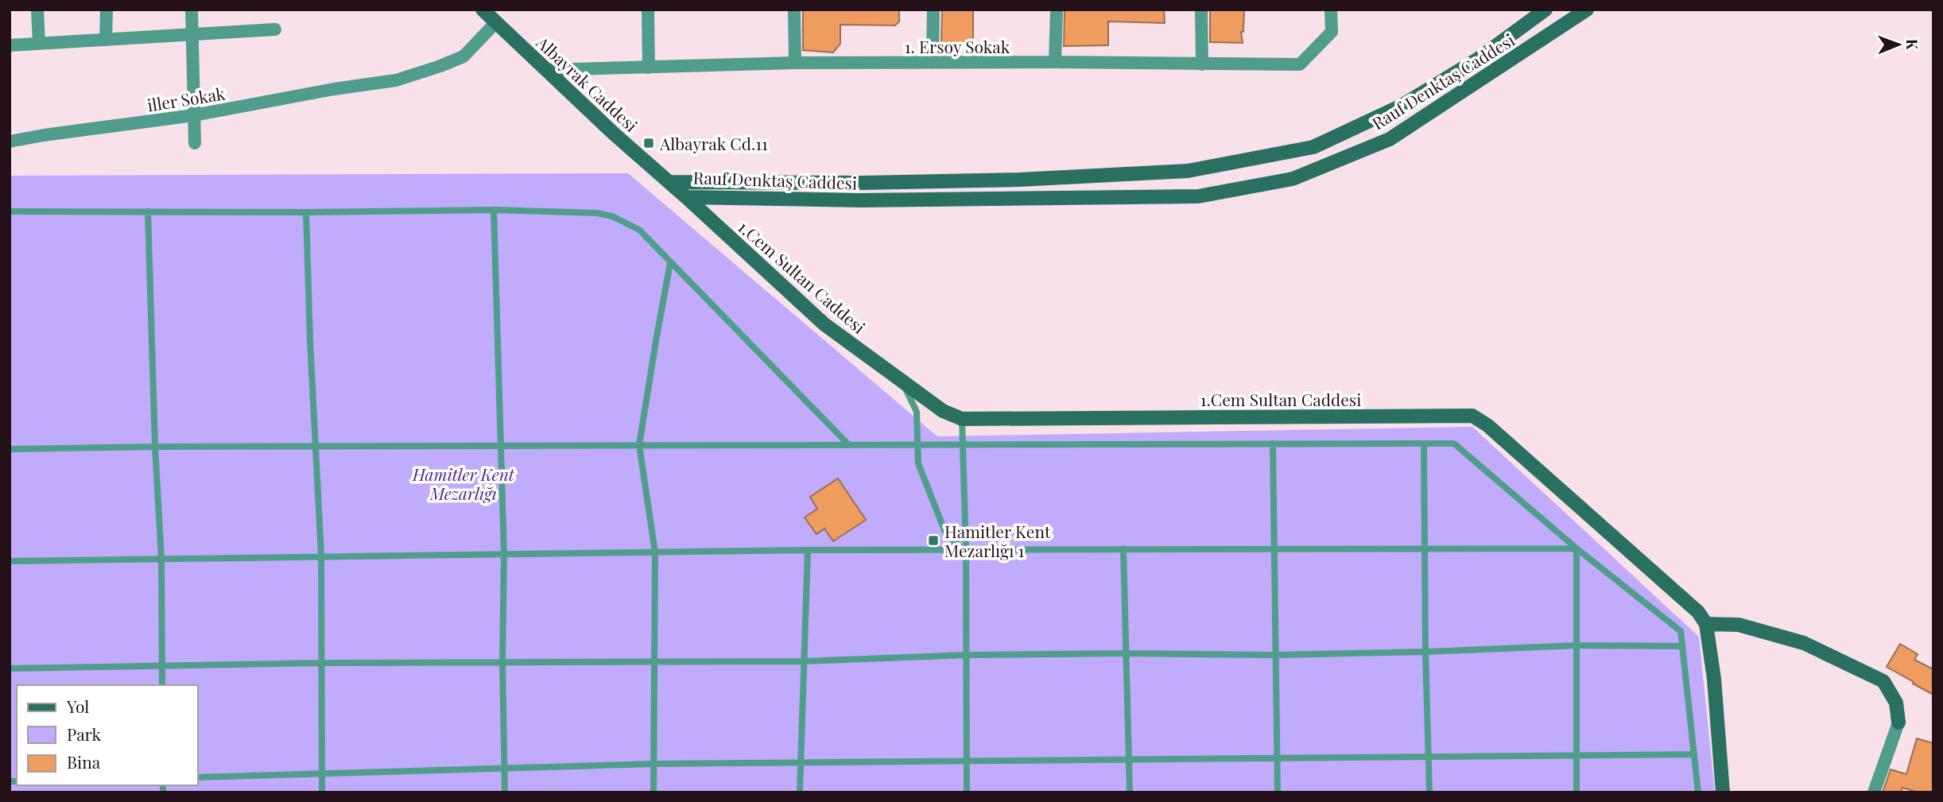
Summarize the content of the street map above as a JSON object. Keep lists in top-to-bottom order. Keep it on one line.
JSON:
{"streets":{"street":["1. Ersoy Sokak","Rauf Denktaş Caddesi","Albayrak Caddesi","iller Sokak","1.Cem Sultan Caddesi"]},"crossings":[["1. Ersoy Sokak","Albayrak Caddesi"],["Rauf Denktaş Caddesi","Albayrak Caddesi"],["Rauf Denktaş Caddesi","1.Cem Sultan Caddesi"],["Albayrak Caddesi","iller Sokak"]],"parks":["Hamitler Kent Mezarlığı"],"places":{"transit":["Albayrak Cd.11","Hamitler Kent Mezarlığı 1"]},"legend":["Yol","Park","Bina"],"north":"right"}
